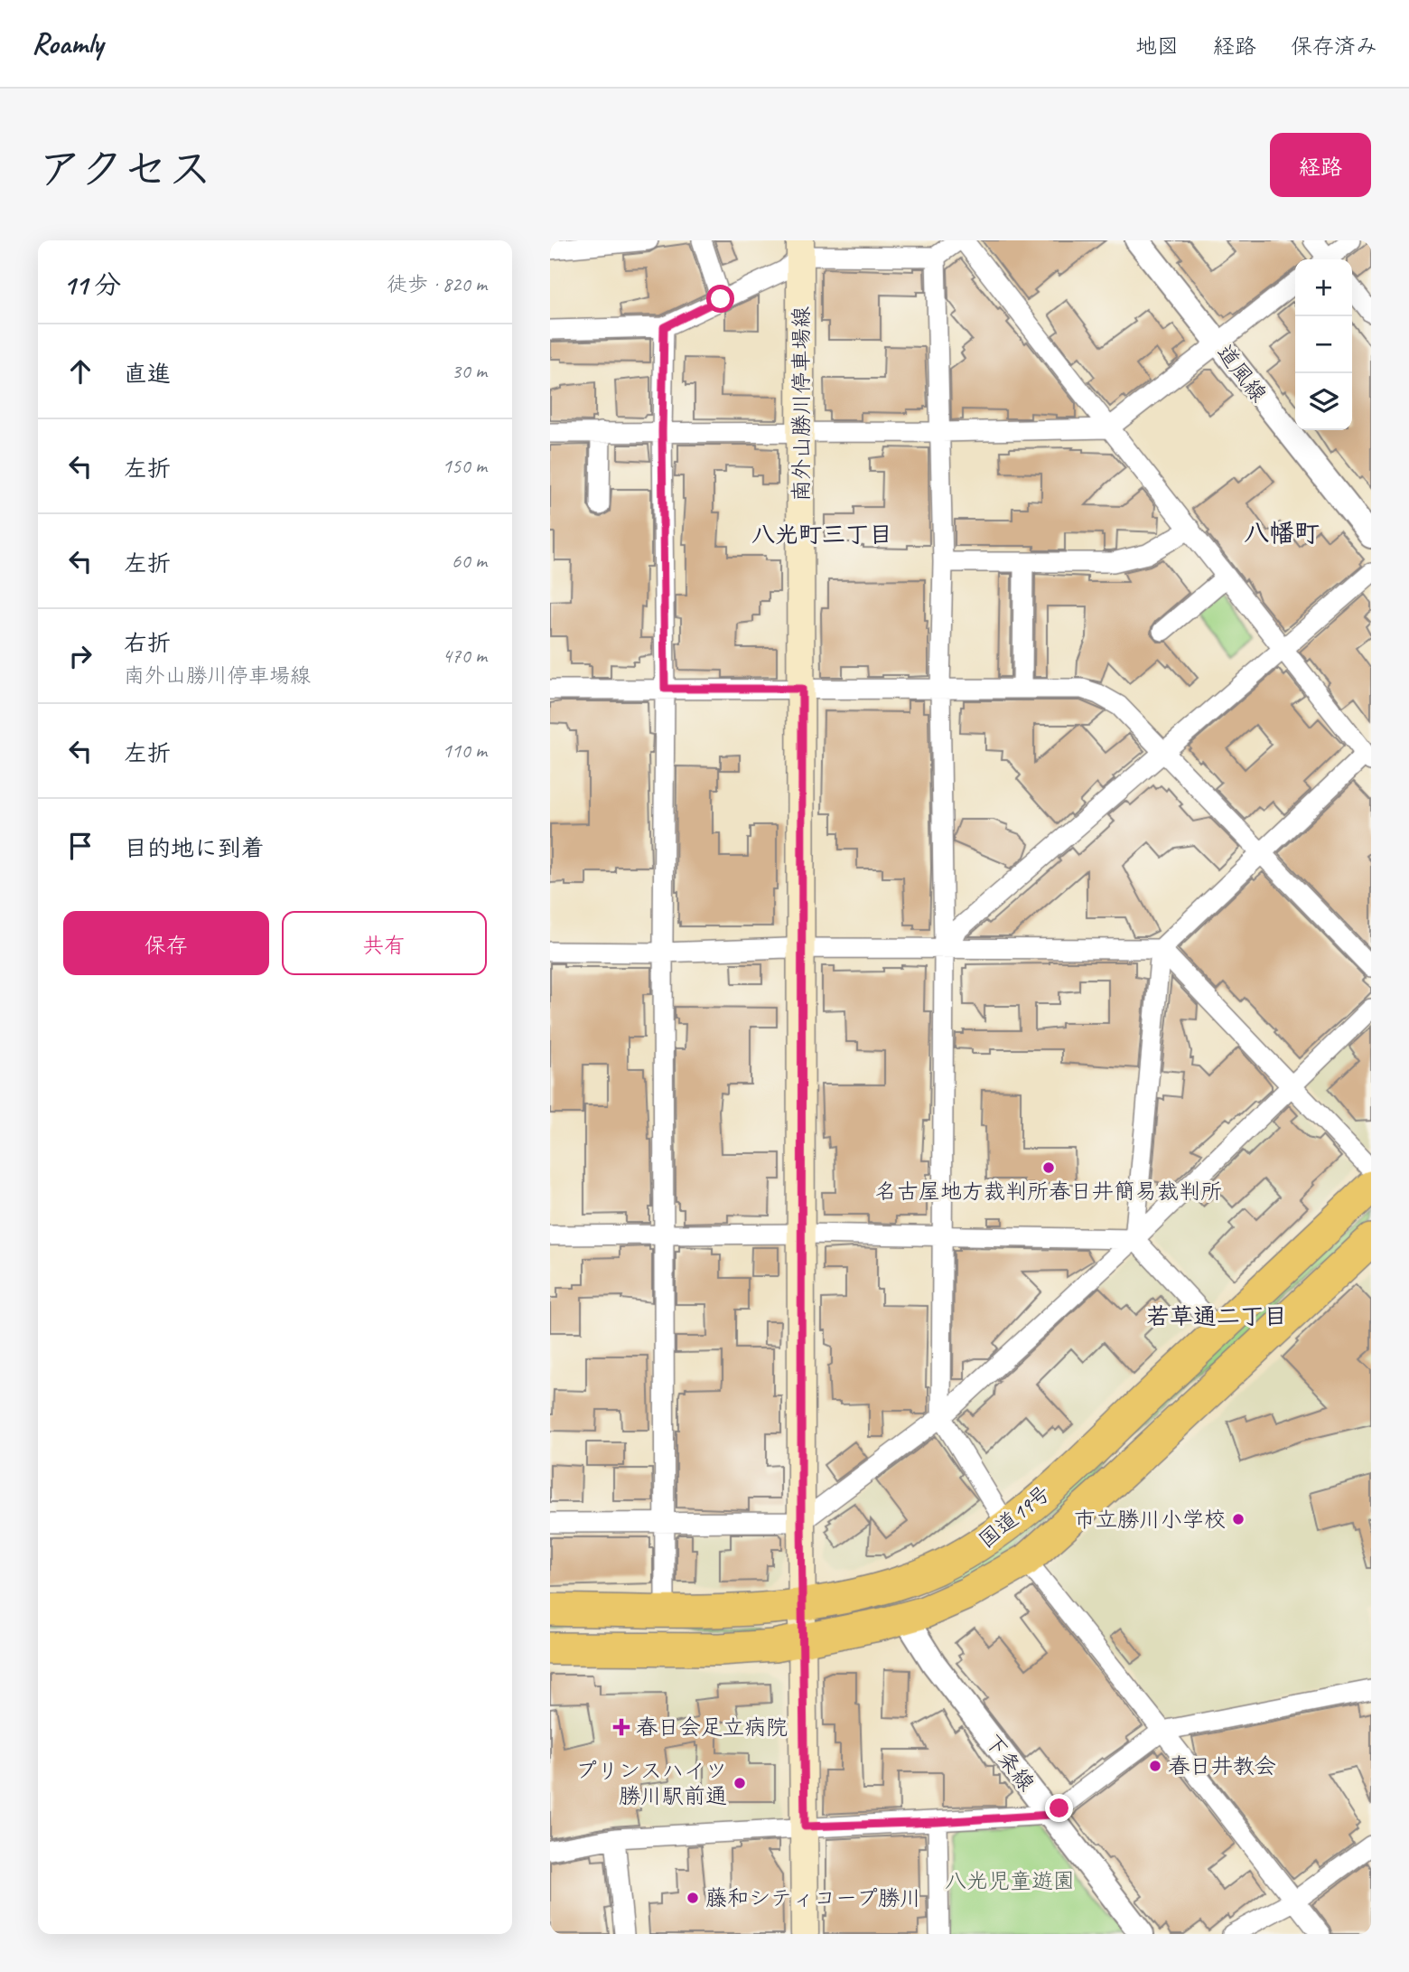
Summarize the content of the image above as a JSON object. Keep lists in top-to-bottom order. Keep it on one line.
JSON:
{"streets":{"highway":["国道19号"],"main road":["南外山勝川停車場線"],"street":["道風線","下条線"]},"crossings":[["南外山勝川停車場線","国道19号"],["国道19号","下条線"]],"districts":["八幡町","八光町三丁目","若草通二丁目"],"parks":["八光児童遊園"],"places":{"other":["名古屋地方裁判所春日井簡易裁判所","市立勝川小学校","春日井教会","プリンスハイツ 勝川駅前通","藤和シティコープ勝川"],"health":["春日会足立病院"]},"page":{"header":"Roamly","nav":["地図","経路","保存済み"],"title":"アクセス","buttons":["経路",["保存","共有"]],"heading":["11 分","徒歩 · 820 m"],"map_buttons":["+","−"],"list":[["直進","30 m"],["左折","150 m"],["左折","60 m"],["右折","南外山勝川停車場線","470 m"],["左折","110 m"],"目的地に到着"]}}
